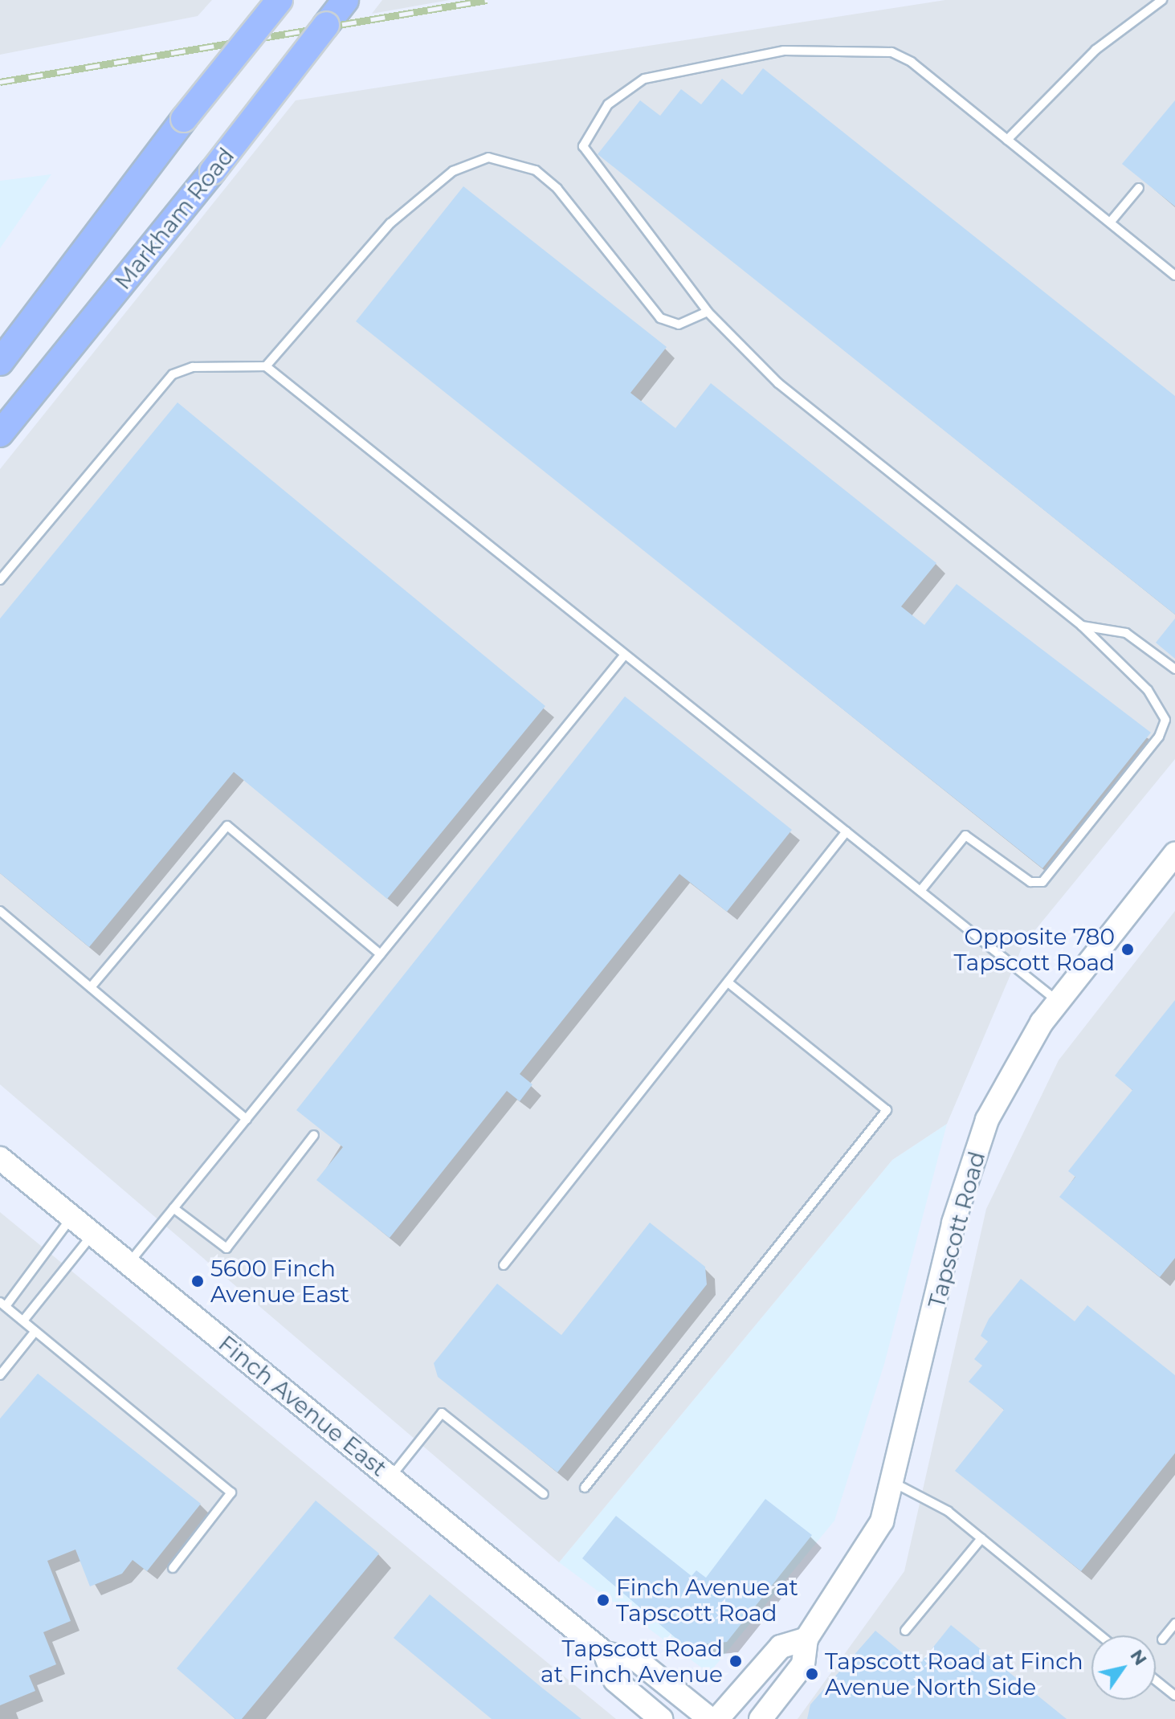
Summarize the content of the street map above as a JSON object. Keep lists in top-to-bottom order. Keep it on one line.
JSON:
{"streets":{"main road":["Markham Road"],"street":["Tapscott Road","Finch Avenue East"]},"places":["Opposite 780 Tapscott Road","5600 Finch Avenue East","Finch Avenue at Tapscott Road","Tapscott Road at Finch Avenue","Tapscott Road at Finch Avenue North Side"],"north":"top right"}
